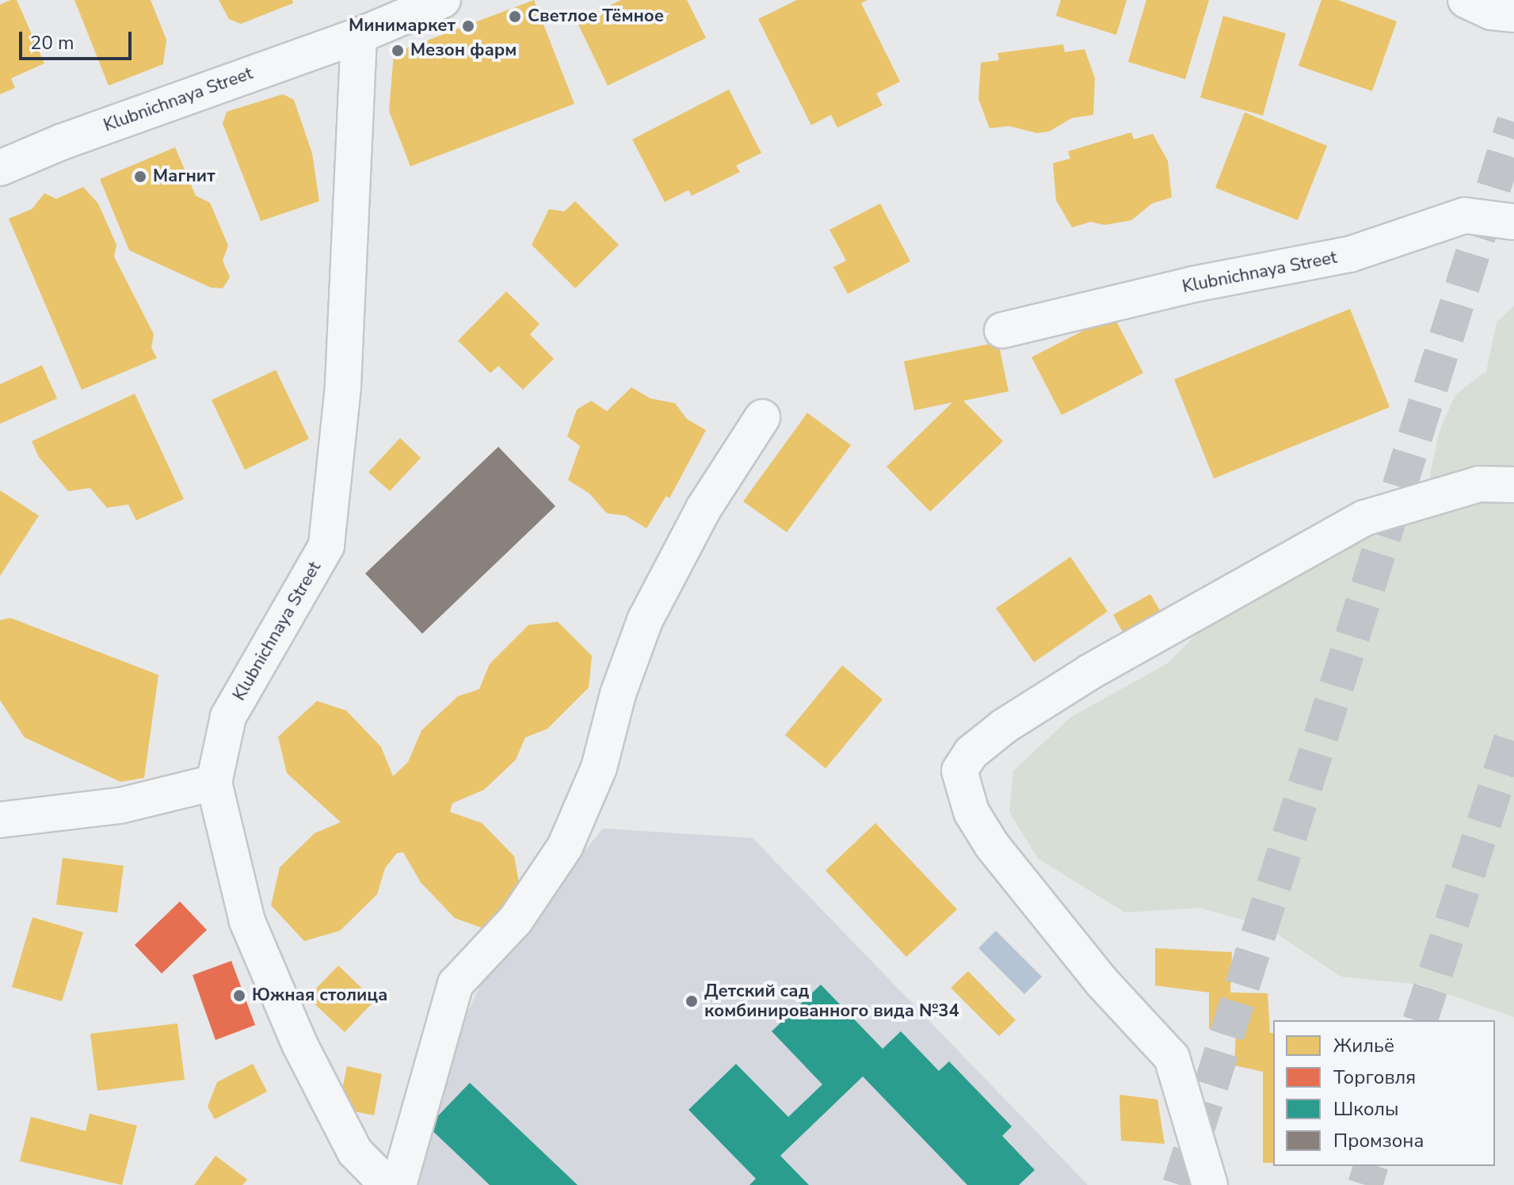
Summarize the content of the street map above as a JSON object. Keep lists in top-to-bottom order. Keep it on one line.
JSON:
{"streets":{"street":["Klubnichnaya Street"]},"places":["Светлое Тёмное","Минимаркет","Мезон фарм","Магнит","Южная столица","Детский сад комбинированного вида №34"],"legend":["Жильё","Торговля","Школы","Промзона"],"scale_bar":"20 m"}
